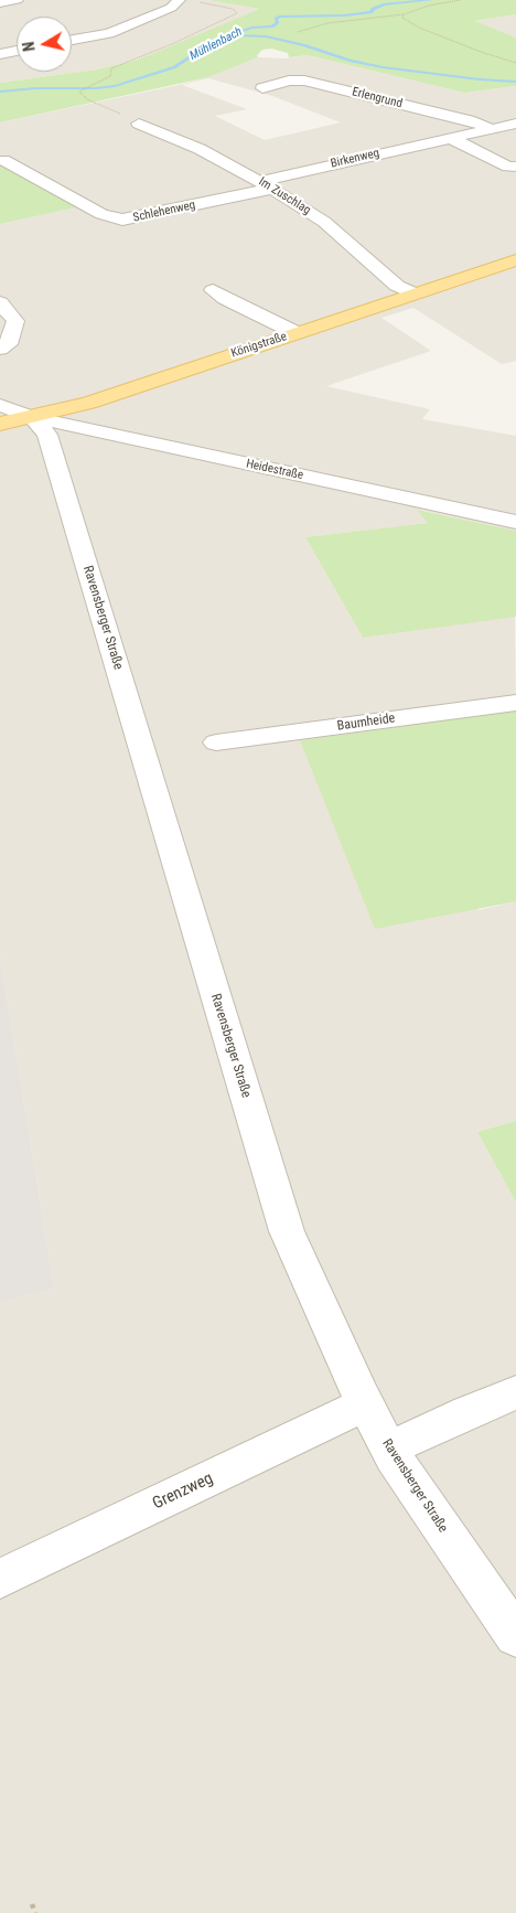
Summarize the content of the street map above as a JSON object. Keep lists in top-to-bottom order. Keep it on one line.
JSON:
{"streets":{"main road":["Königstraße"],"street":["Erlengrund","Birkenweg","Im Zuschlag","Schlehenweg","Heidestraße","Ravensberger Straße","Baumheide","Grenzweg"]},"crossings":[["Erlengrund","Birkenweg"],["Birkenweg","Im Zuschlag"],["Birkenweg","Schlehenweg"],["Im Zuschlag","Schlehenweg"],["Im Zuschlag","Königstraße"],["Königstraße","Heidestraße"],["Königstraße","Ravensberger Straße"],["Heidestraße","Ravensberger Straße"],["Ravensberger Straße","Grenzweg"]],"water":["Mühlenbach"],"north":"left"}
